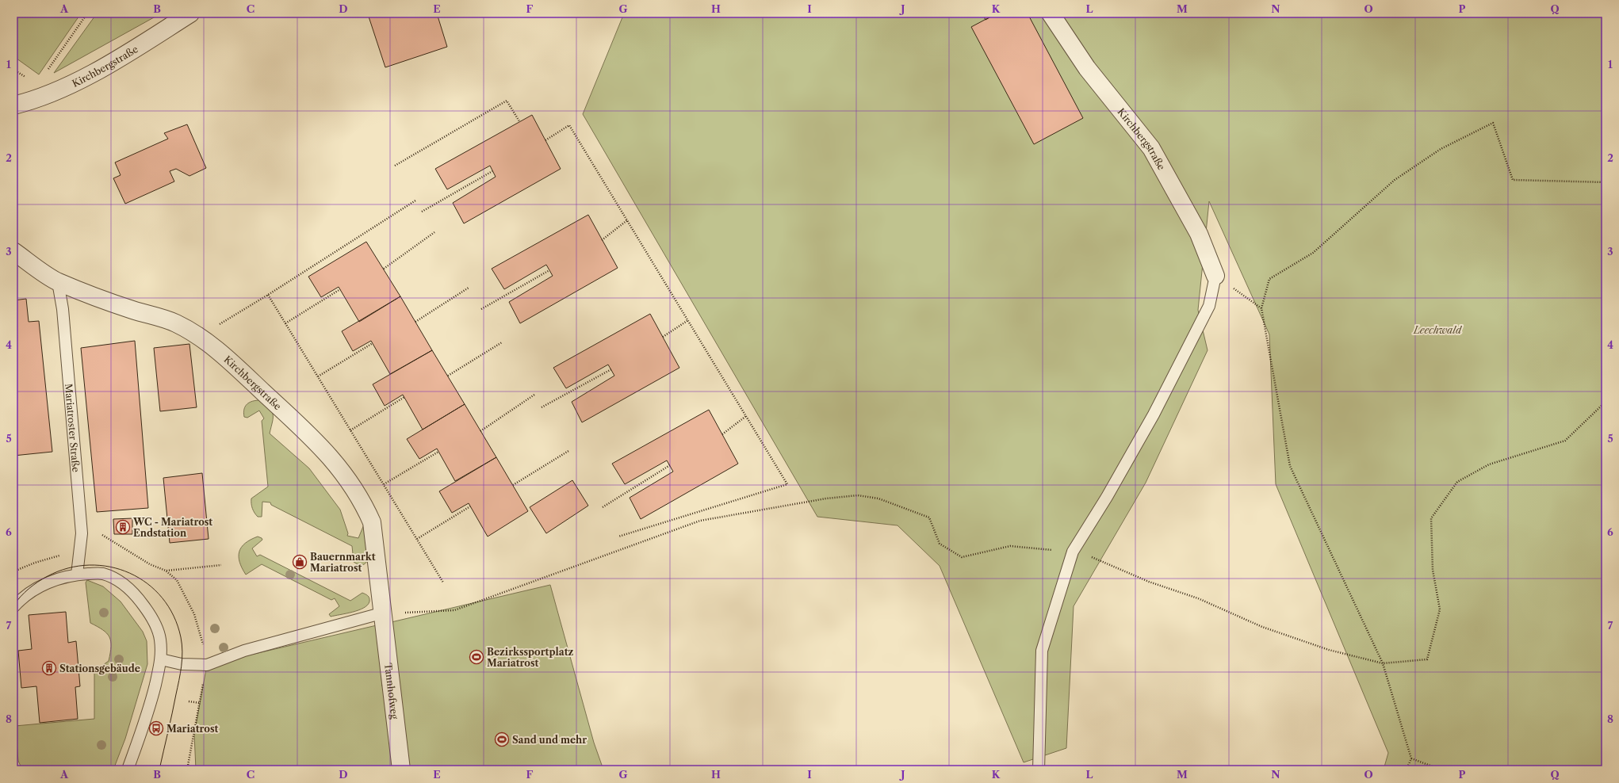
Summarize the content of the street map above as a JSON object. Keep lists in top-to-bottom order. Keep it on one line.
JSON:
{"streets":{"street":["Kirchbergstraße","Tannhofweg"],"lane":["Mariatroster Straße"]},"crossings":[["Kirchbergstraße","Mariatroster Straße"],["Kirchbergstraße","Tannhofweg"]],"parks":["Leechwald"],"places":{"building":["WC - Mariatrost Endstation","Stationsgebäude"],"shop":["Bauernmarkt Mariatrost"],"sports":["Bezirkssportplatz Mariatrost","Sand und mehr"],"bus stop":["Mariatrost"]},"grid":{"columns":["A","B","C","D","E","F","G","H","I","J","K","L","M","N","O","P","Q"],"rows":["1","2","3","4","5","6","7","8"]}}
